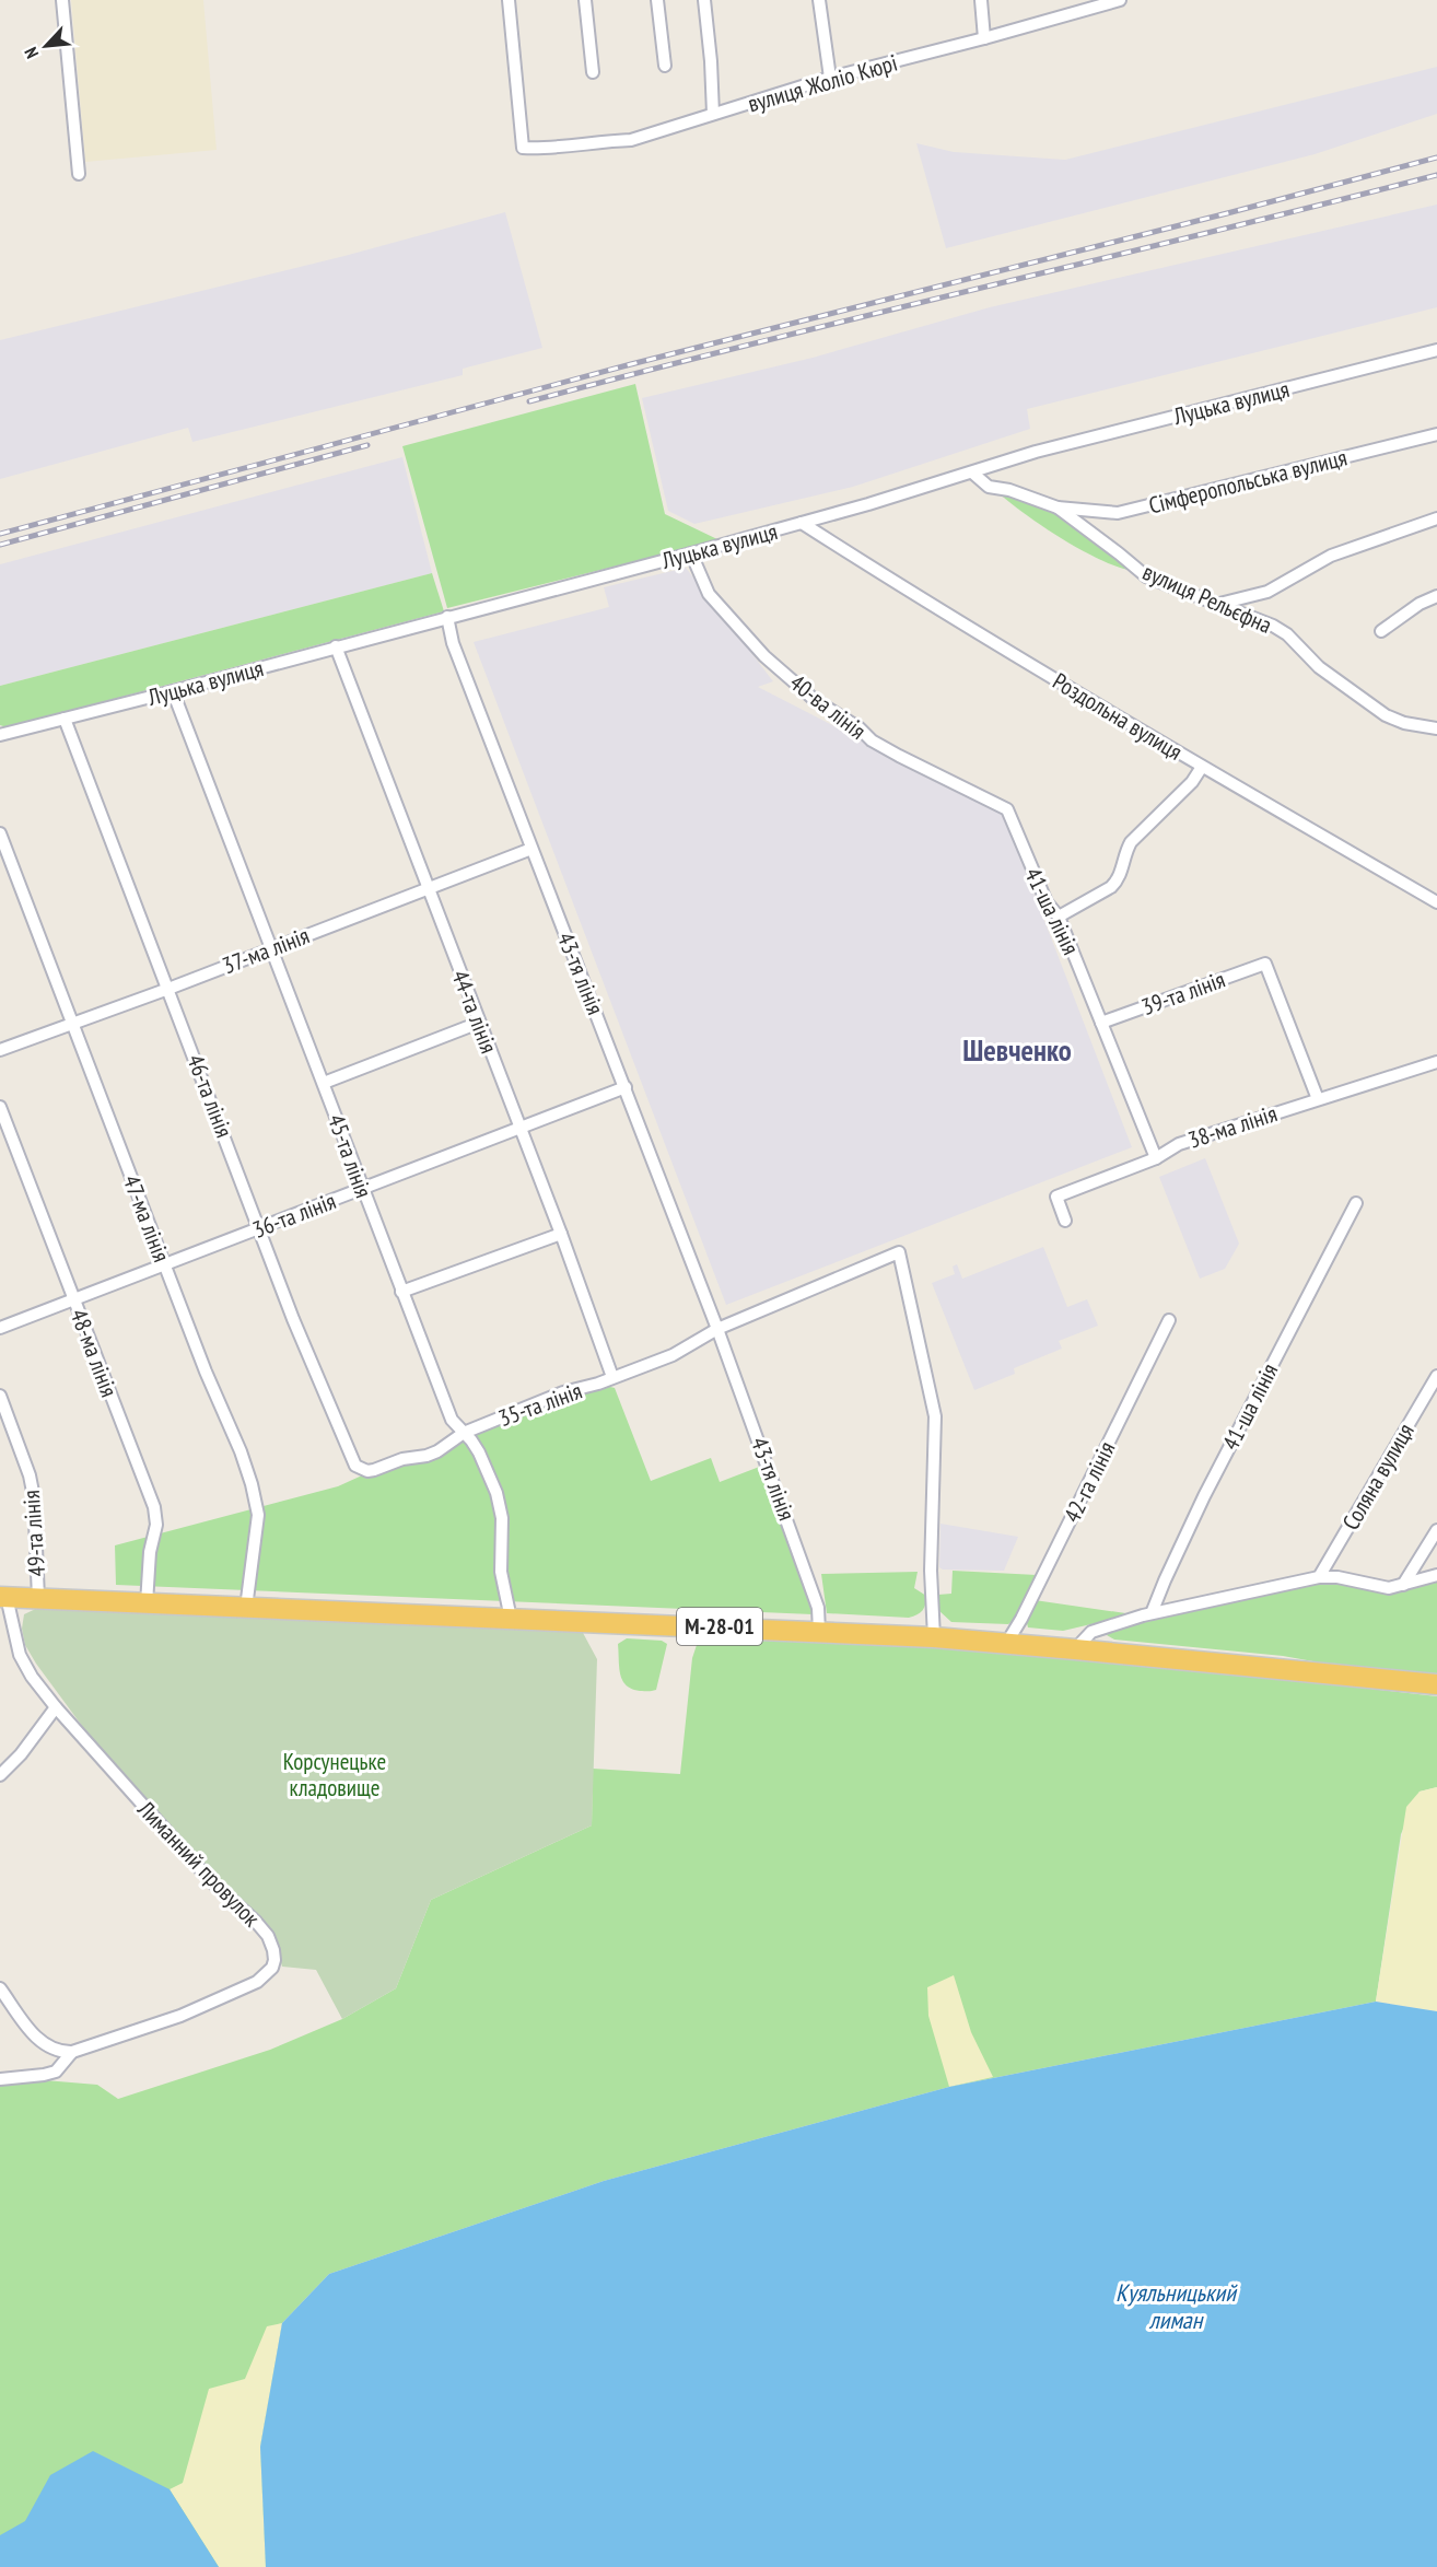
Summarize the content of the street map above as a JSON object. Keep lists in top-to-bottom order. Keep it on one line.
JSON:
{"streets":{"highway":["М-28-01"],"street":["вулиця Жоліо Кюрі","Луцька вулиця","Сімферопольська вулиця","вулиця Рельєфна","40-ва лінія","Роздольна вулиця","41-ша лінія","37-ма лінія","43-тя лінія","39-та лінія","44-та лінія","46-та лінія","38-ма лінія","45-та лінія","36-та лінія","47-ма лінія","48-ма лінія","35-та лінія","Соляна вулиця","42-га лінія","49-та лінія","Лиманний провулок"]},"crossings":[["Луцька вулиця","вулиця Рельєфна"],["Луцька вулиця","40-ва лінія"],["Луцька вулиця","Роздольна вулиця"],["Луцька вулиця","43-тя лінія"],["Луцька вулиця","44-та лінія"],["Луцька вулиця","46-та лінія"],["Луцька вулиця","45-та лінія"],["Сімферопольська вулиця","вулиця Рельєфна"],["40-ва лінія","41-ша лінія"],["41-ша лінія","39-та лінія"],["41-ша лінія","38-ма лінія"],["37-ма лінія","43-тя лінія"],["37-ма лінія","44-та лінія"],["37-ма лінія","46-та лінія"],["37-ма лінія","45-та лінія"],["37-ма лінія","47-ма лінія"],["43-тя лінія","36-та лінія"],["43-тя лінія","35-та лінія"],["43-тя лінія","М-28-01"],["39-та лінія","38-ма лінія"],["44-та лінія","36-та лінія"],["44-та лінія","35-та лінія"],["46-та лінія","36-та лінія"],["46-та лінія","35-та лінія"],["45-та лінія","36-та лінія"],["45-та лінія","35-та лінія"],["45-та лінія","М-28-01"],["36-та лінія","47-ма лінія"],["36-та лінія","48-ма лінія"],["47-ма лінія","М-28-01"],["48-ма лінія","М-28-01"],["42-га лінія","М-28-01"],["49-та лінія","М-28-01"],["М-28-01","Лиманний провулок"]],"districts":["Шевченко"],"water":["Куяльницький лиман"],"parks":["Корсунецьке кладовище"],"north":"bottom left"}
